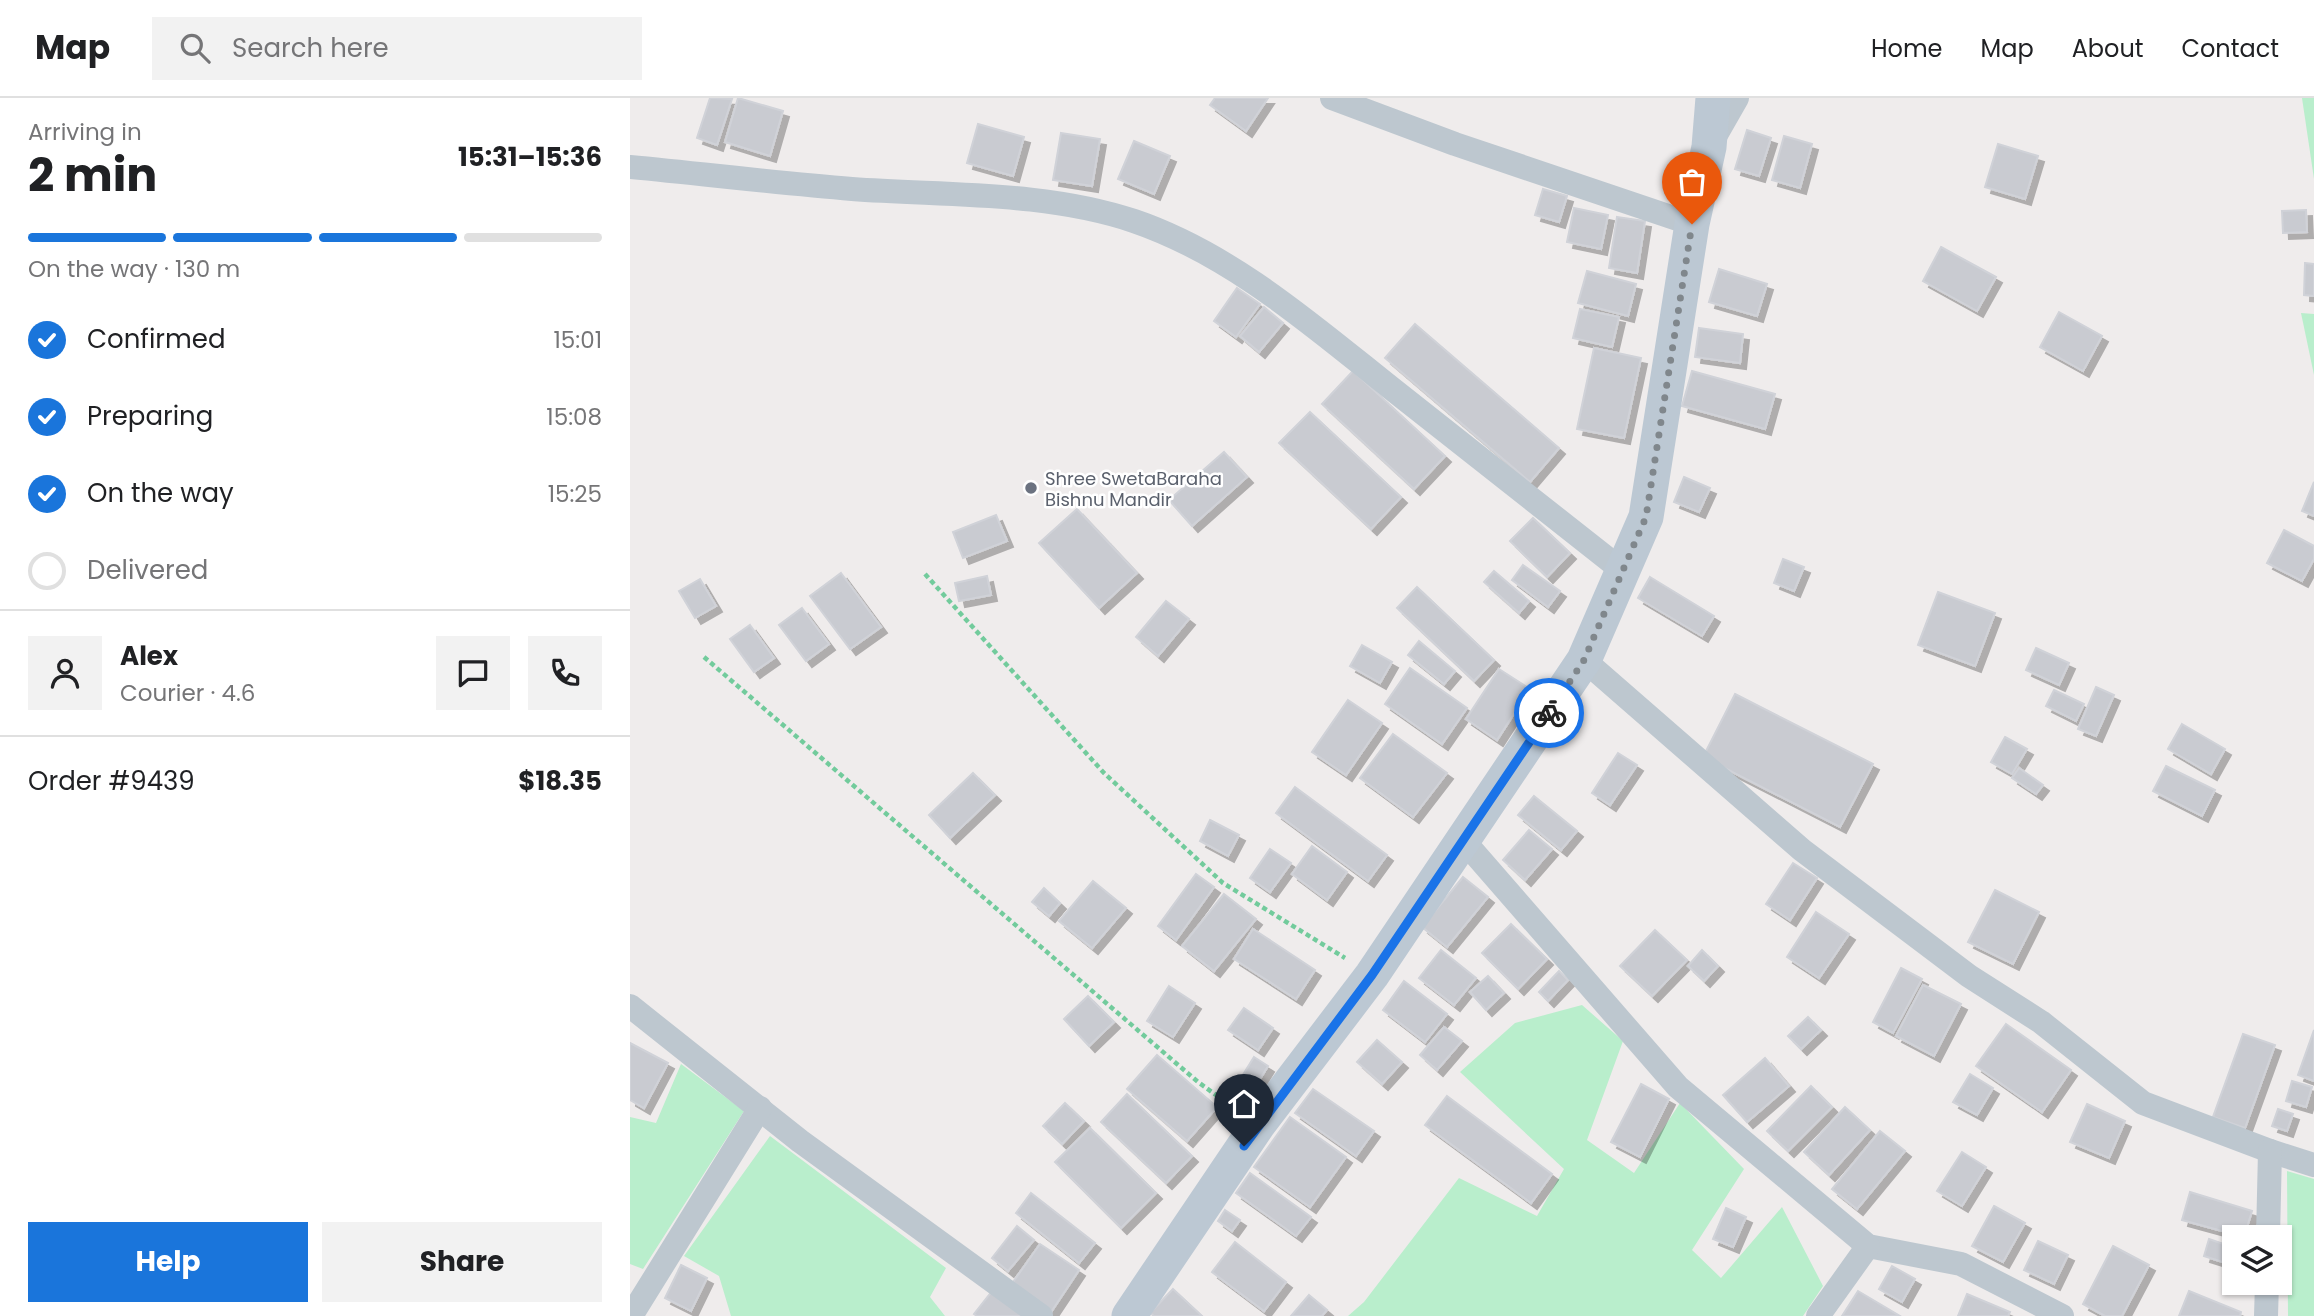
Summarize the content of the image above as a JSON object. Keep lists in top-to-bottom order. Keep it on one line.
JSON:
{"places":["Shree SwetaBaraha Bishnu Mandir"],"page":{"header":"Map","search":"Search here","nav":["Home","Map","About","Contact"],"heading":["2 min","Arriving in","15:31–15:36"],"panel":["Alex","Courier · 4.6","Order #9439","$18.35"],"bar":"On the way · 130 m","list":[["Confirmed","15:01"],["Preparing","15:08"],["On the way","15:25"],"Delivered"],"buttons":["Help","Share"]}}
